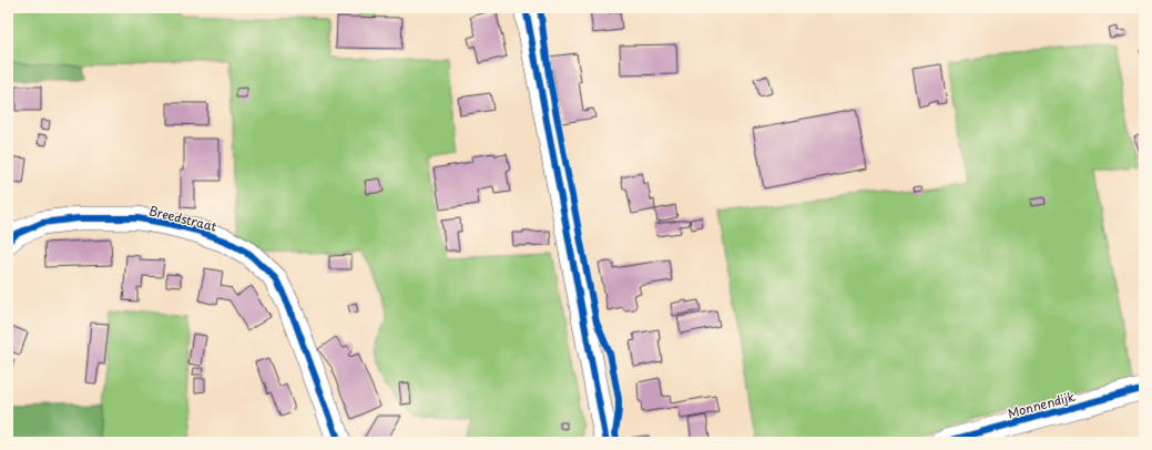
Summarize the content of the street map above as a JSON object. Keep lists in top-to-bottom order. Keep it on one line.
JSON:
{"streets":{"street":["Breedstraat","Monnendijk"]}}
